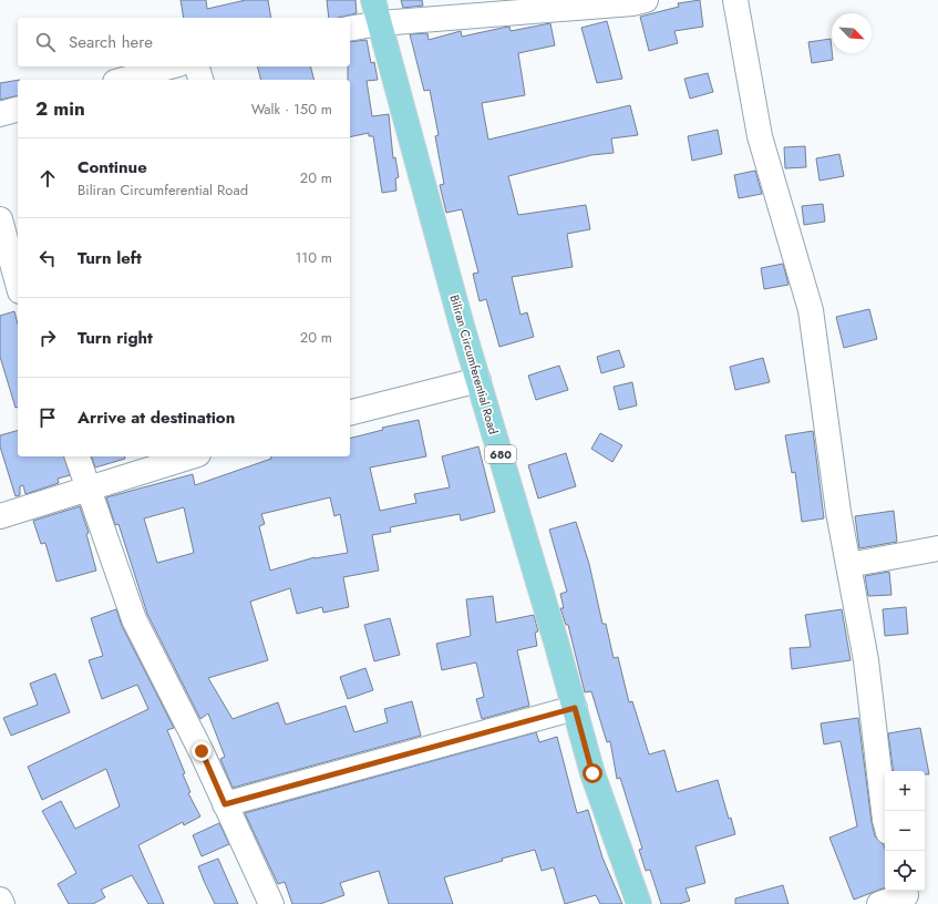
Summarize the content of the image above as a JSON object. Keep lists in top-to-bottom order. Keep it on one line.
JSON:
{"streets":{"main road":["Biliran Circumferential Road","680"]},"north":"bottom right","page":{"search":"Search here","heading":["2 min","Walk · 150 m"],"list":[["Continue","Biliran Circumferential Road","20 m"],["Turn left","110 m"],["Turn right","20 m"],"Arrive at destination"],"map_buttons":["+","−"]}}
